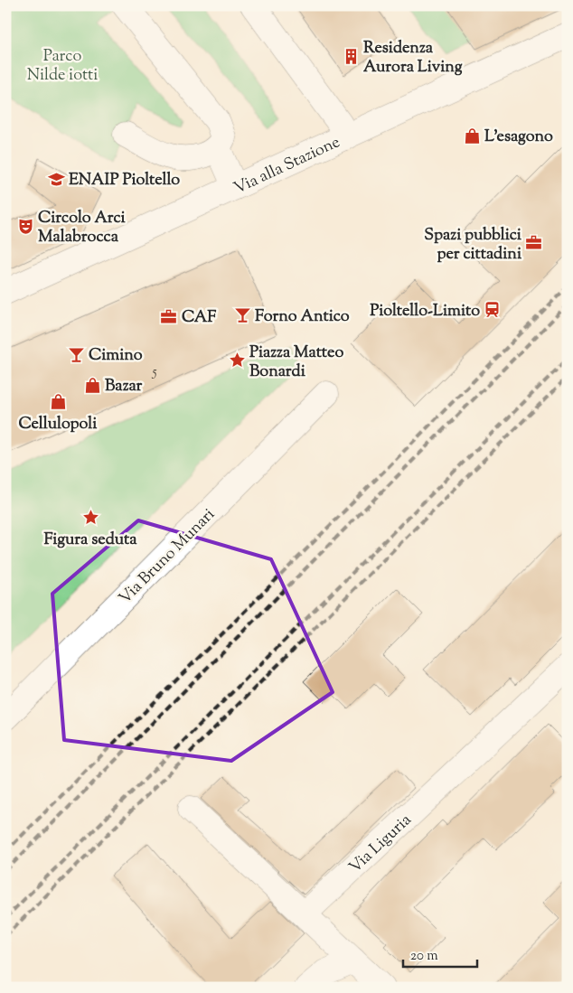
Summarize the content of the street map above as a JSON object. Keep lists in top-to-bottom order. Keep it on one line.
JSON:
{"streets":{"street":["Via alla Stazione","Via Bruno Munari","Via Liguria"]},"parks":["Parco Nilde iotti"],"places":{"building":["Residenza Aurora Living"],"shop":["L'esagono","Bazar","Cellulopoli"],"school or university":["ENAIP Pioltello"],"theatre":["Circolo Arci Malabrocca"],"office":["Spazi pubblici per cittadini","CAF"],"station":["Pioltello-Limito"],"bar":["Forno Antico","Cimino"],"place":["Piazza Matteo Bonardi","Figura seduta"]},"house_numbers":["5"],"scale_bar":"20 m"}
